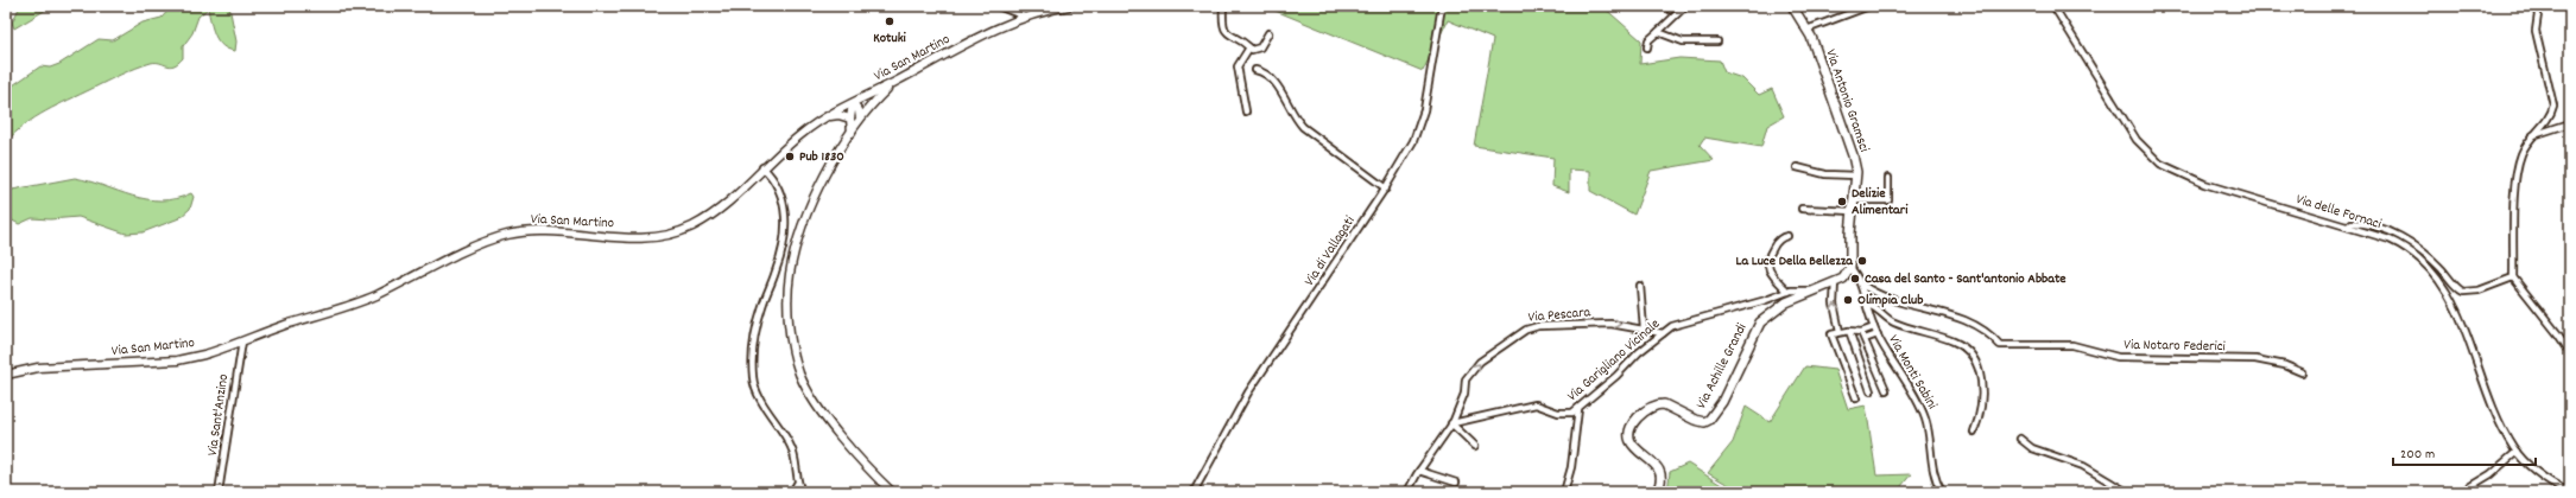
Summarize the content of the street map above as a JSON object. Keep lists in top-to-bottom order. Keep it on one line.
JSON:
{"streets":{"main road":["Via Antonio Gramsci","Via Achille Grandi"],"street":["Via San Martino","Via delle Fornaci","Via di Vallagati","Via Pescara","Via Notaro Federici","Via Garigliano Vicinale","Via Monti Sabini","Via Sant'Anzino"]},"crossings":[["Via San Martino","Via Sant'Anzino"],["Via Antonio Gramsci","Via Achille Grandi"],["Via Antonio Gramsci","Via Monti Sabini"],["Via Pescara","Via Garigliano Vicinale"],["Via Notaro Federici","Via Monti Sabini"],["Via Garigliano Vicinale","Via Achille Grandi"],["Via Achille Grandi","Via Monti Sabini"]],"one_way":["Via Pescara"],"places":["Kotuki","Pub 1830","Delizie Alimentari","La Luce Della Bellezza","Casa del Santo - Sant'antonio Abbate","Olimpia Club"],"scale_bar":"200 m"}
